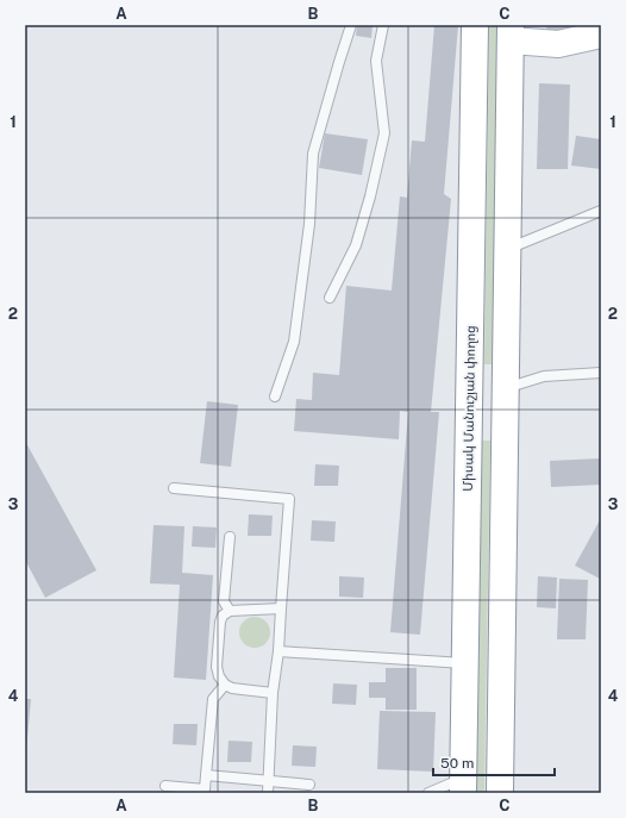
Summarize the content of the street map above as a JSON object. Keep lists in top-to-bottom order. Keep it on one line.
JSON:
{"streets":{"main road":["Միսակ Մանուշյան փողոց"]},"scale_bar":"50 m","grid":{"columns":["A","B","C"],"rows":["1","2","3","4"]}}
